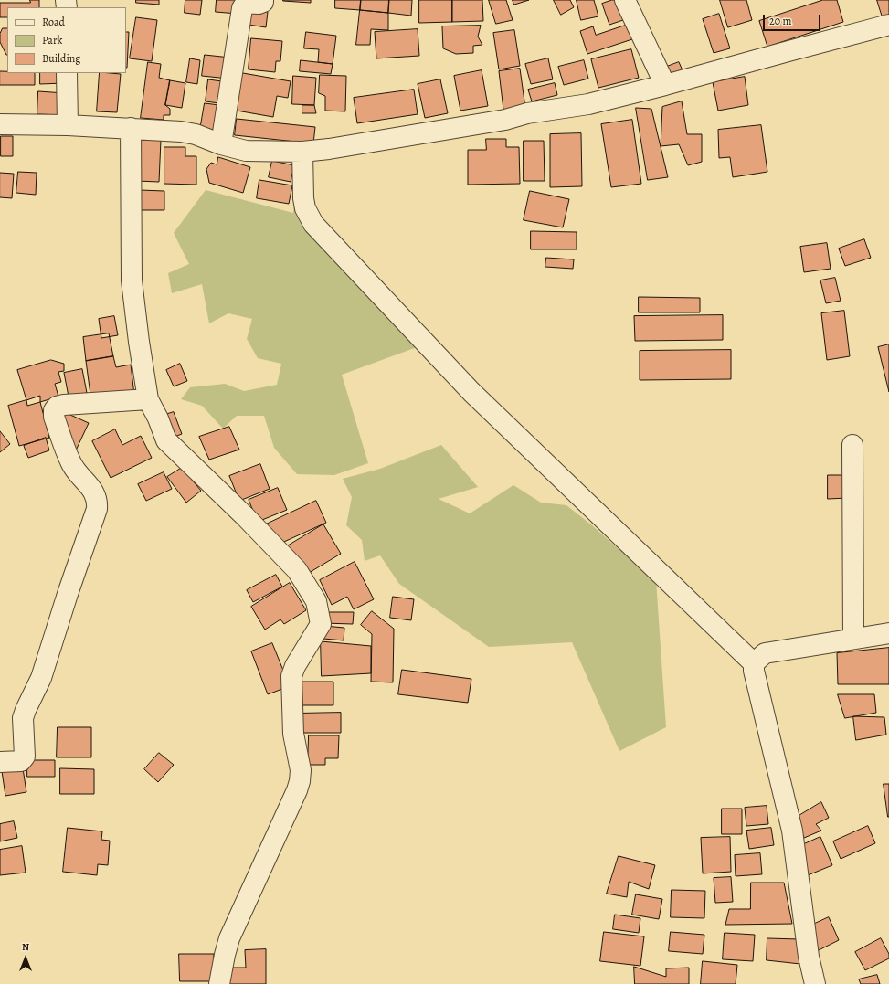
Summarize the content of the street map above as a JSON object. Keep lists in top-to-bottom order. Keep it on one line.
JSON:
{"legend":["Road","Park","Building"],"scale_bar":"20 m","north":"top"}
